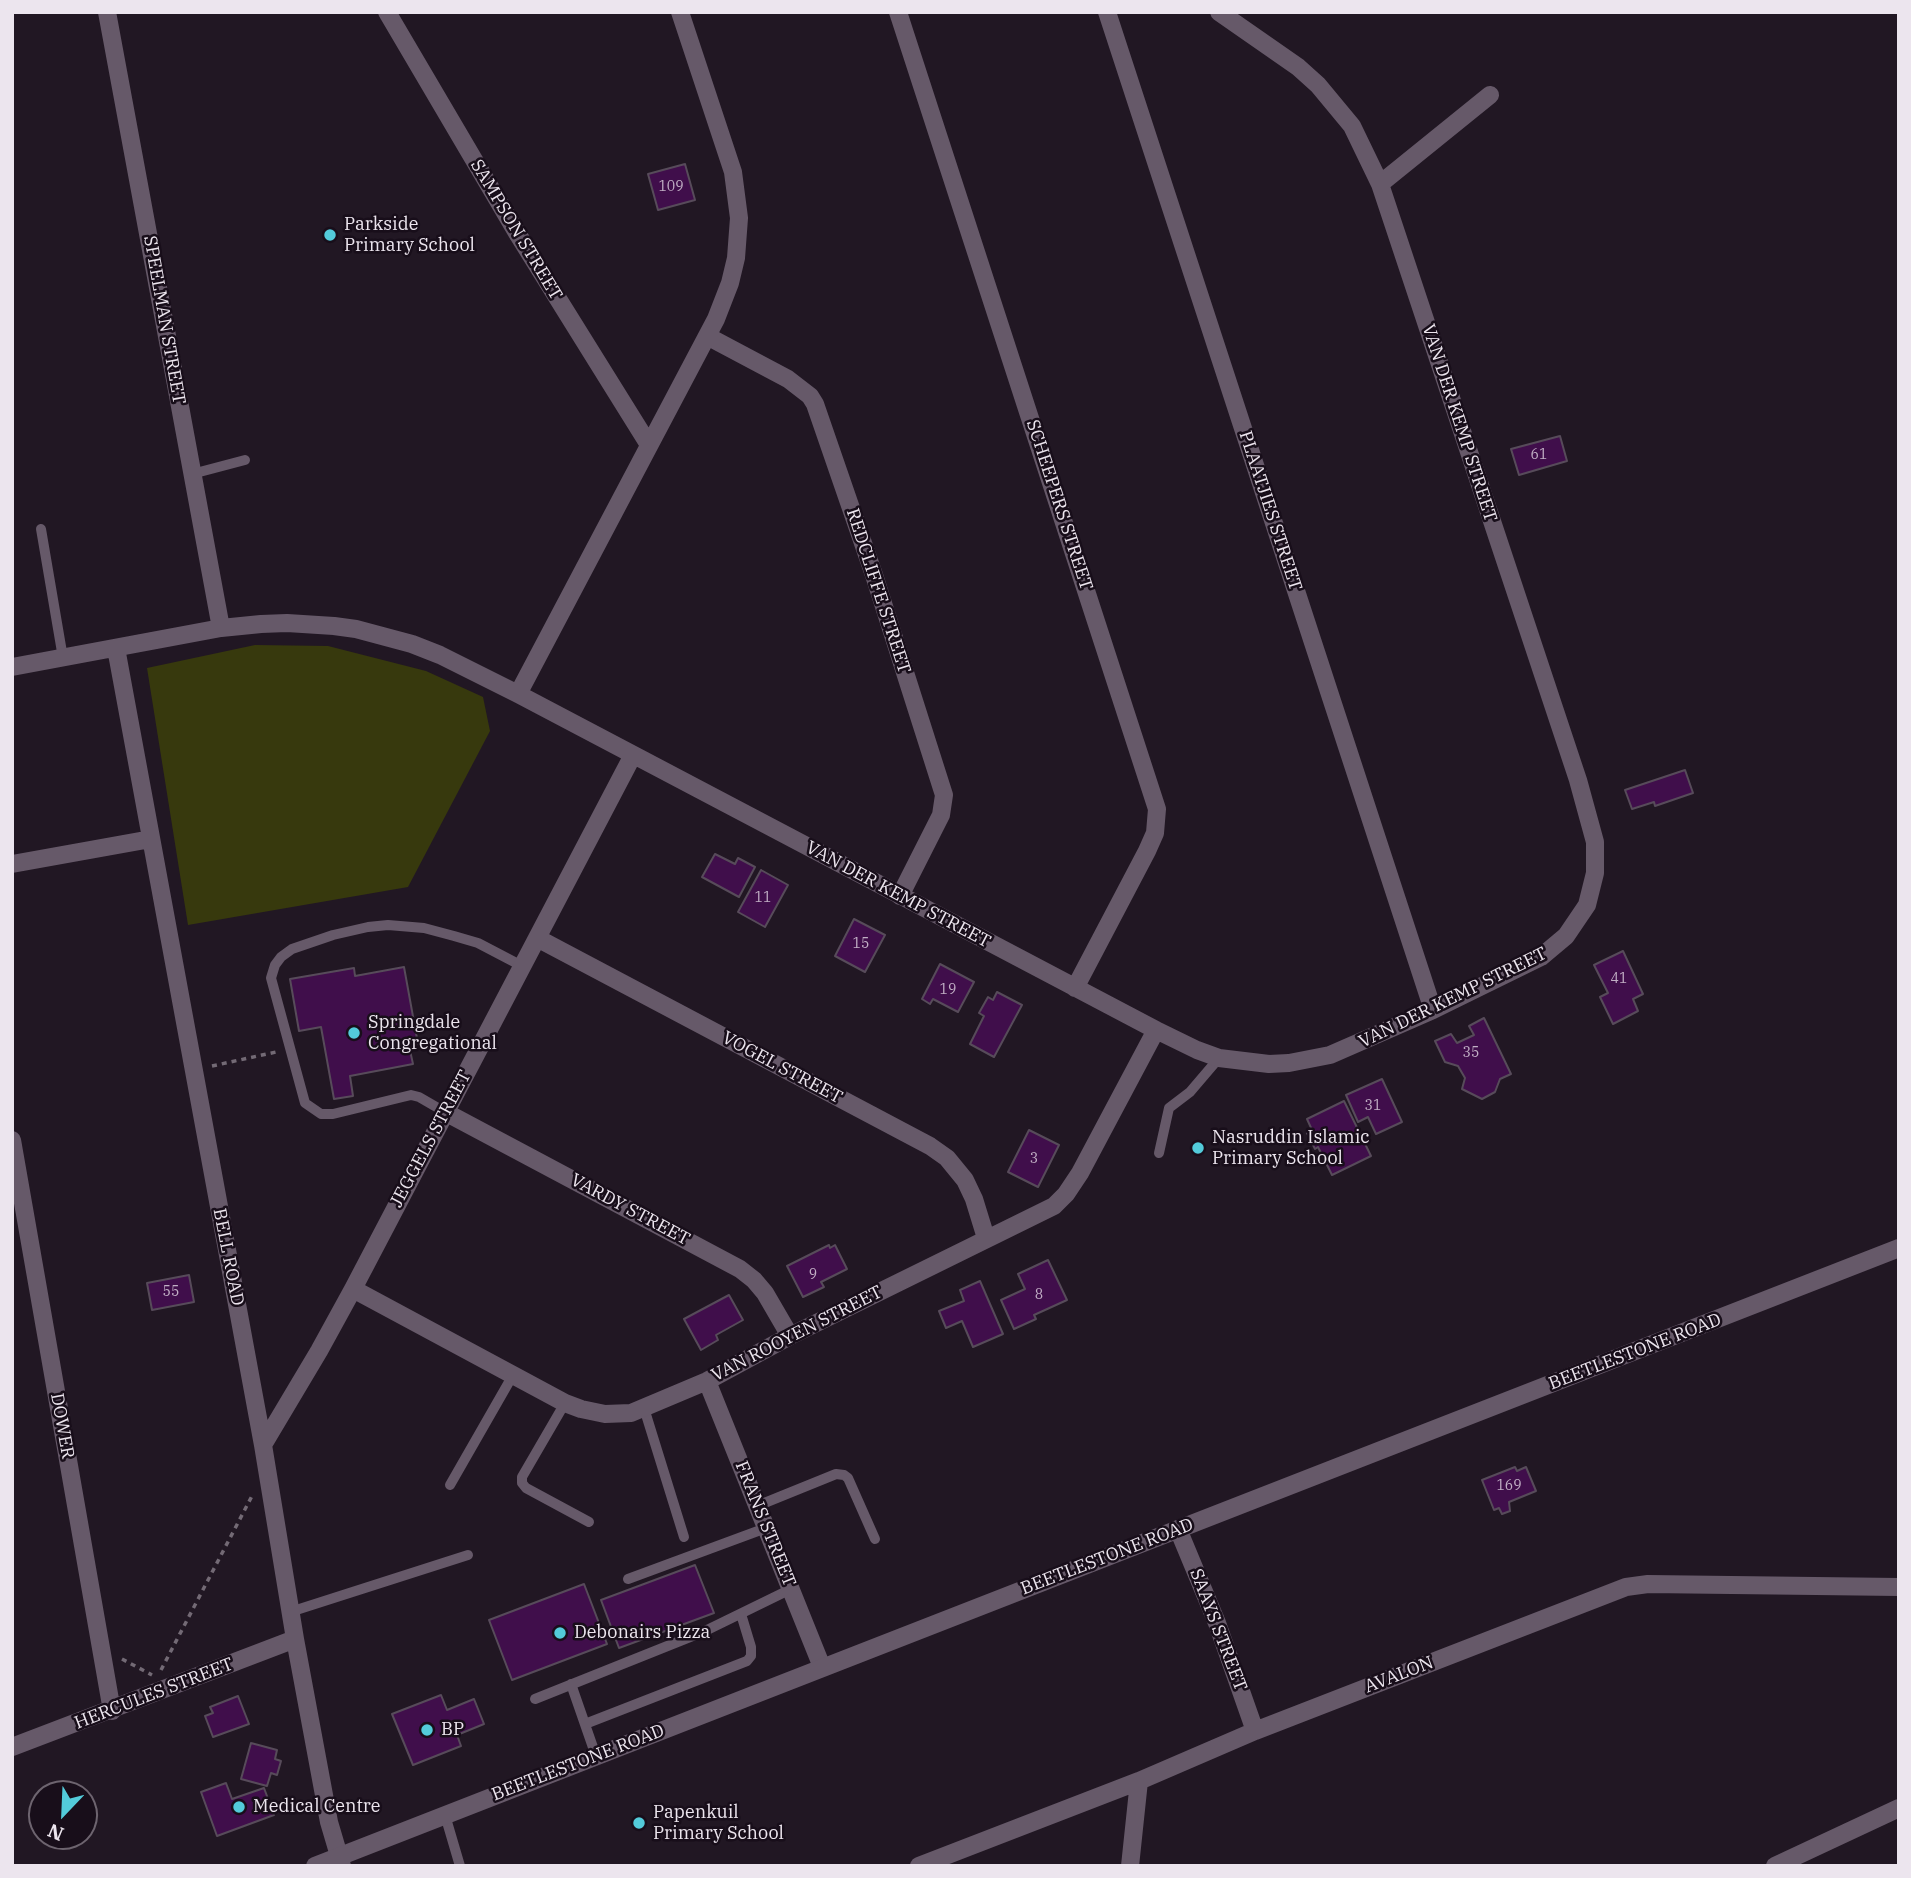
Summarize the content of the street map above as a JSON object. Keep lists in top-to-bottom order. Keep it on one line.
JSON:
{"streets":{"street":["SAMPSON STREET","SPEELMAN STREET","VAN DER KEMP STREET","SCHEEPERS STREET","PLAATJIES STREET","REDCLIFFE STREET","VOGEL STREET","JEGGELS STREET","VARDY STREET","BELL ROAD","VAN ROOYEN STREET","BEETLESTONE ROAD","DOWER","FRANS STREET","SAAYS STREET","AVALON","HERCULES STREET"]},"crossings":[["SPEELMAN STREET","VAN DER KEMP STREET"],["VAN DER KEMP STREET","SCHEEPERS STREET"],["VAN DER KEMP STREET","PLAATJIES STREET"],["VAN DER KEMP STREET","REDCLIFFE STREET"],["VAN DER KEMP STREET","JEGGELS STREET"],["VAN DER KEMP STREET","BELL ROAD"],["VAN DER KEMP STREET","VAN ROOYEN STREET"],["VOGEL STREET","JEGGELS STREET"],["VOGEL STREET","VAN ROOYEN STREET"],["JEGGELS STREET","VARDY STREET"],["JEGGELS STREET","BELL ROAD"],["JEGGELS STREET","VAN ROOYEN STREET"],["VARDY STREET","VAN ROOYEN STREET"],["BELL ROAD","BEETLESTONE ROAD"],["BELL ROAD","HERCULES STREET"],["VAN ROOYEN STREET","FRANS STREET"],["BEETLESTONE ROAD","FRANS STREET"],["BEETLESTONE ROAD","SAAYS STREET"],["DOWER","HERCULES STREET"],["SAAYS STREET","AVALON"]],"places":["Parkside Primary School","Springdale Congregational","Nasruddin Islamic Primary School","Debonairs Pizza","BP","Medical Centre","Papenkuil Primary School"],"house_numbers":["109","61","11","15","41","19","35","31","3","9","55","8","169"],"north":"bottom left"}
